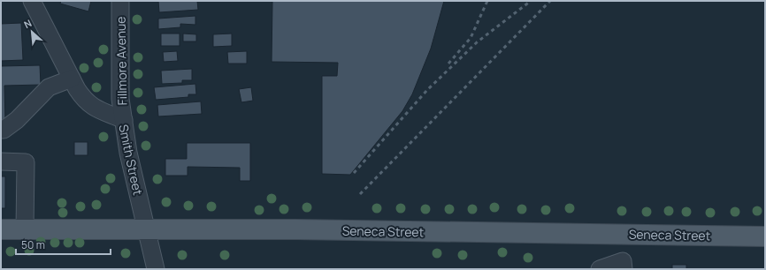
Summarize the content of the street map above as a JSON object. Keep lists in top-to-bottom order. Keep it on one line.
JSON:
{"streets":{"main road":["Seneca Street"],"street":["Fillmore Avenue","Smith Street"]},"crossings":[["Fillmore Avenue","Smith Street"],["Smith Street","Seneca Street"]],"scale_bar":"50 m","north":"top left"}
